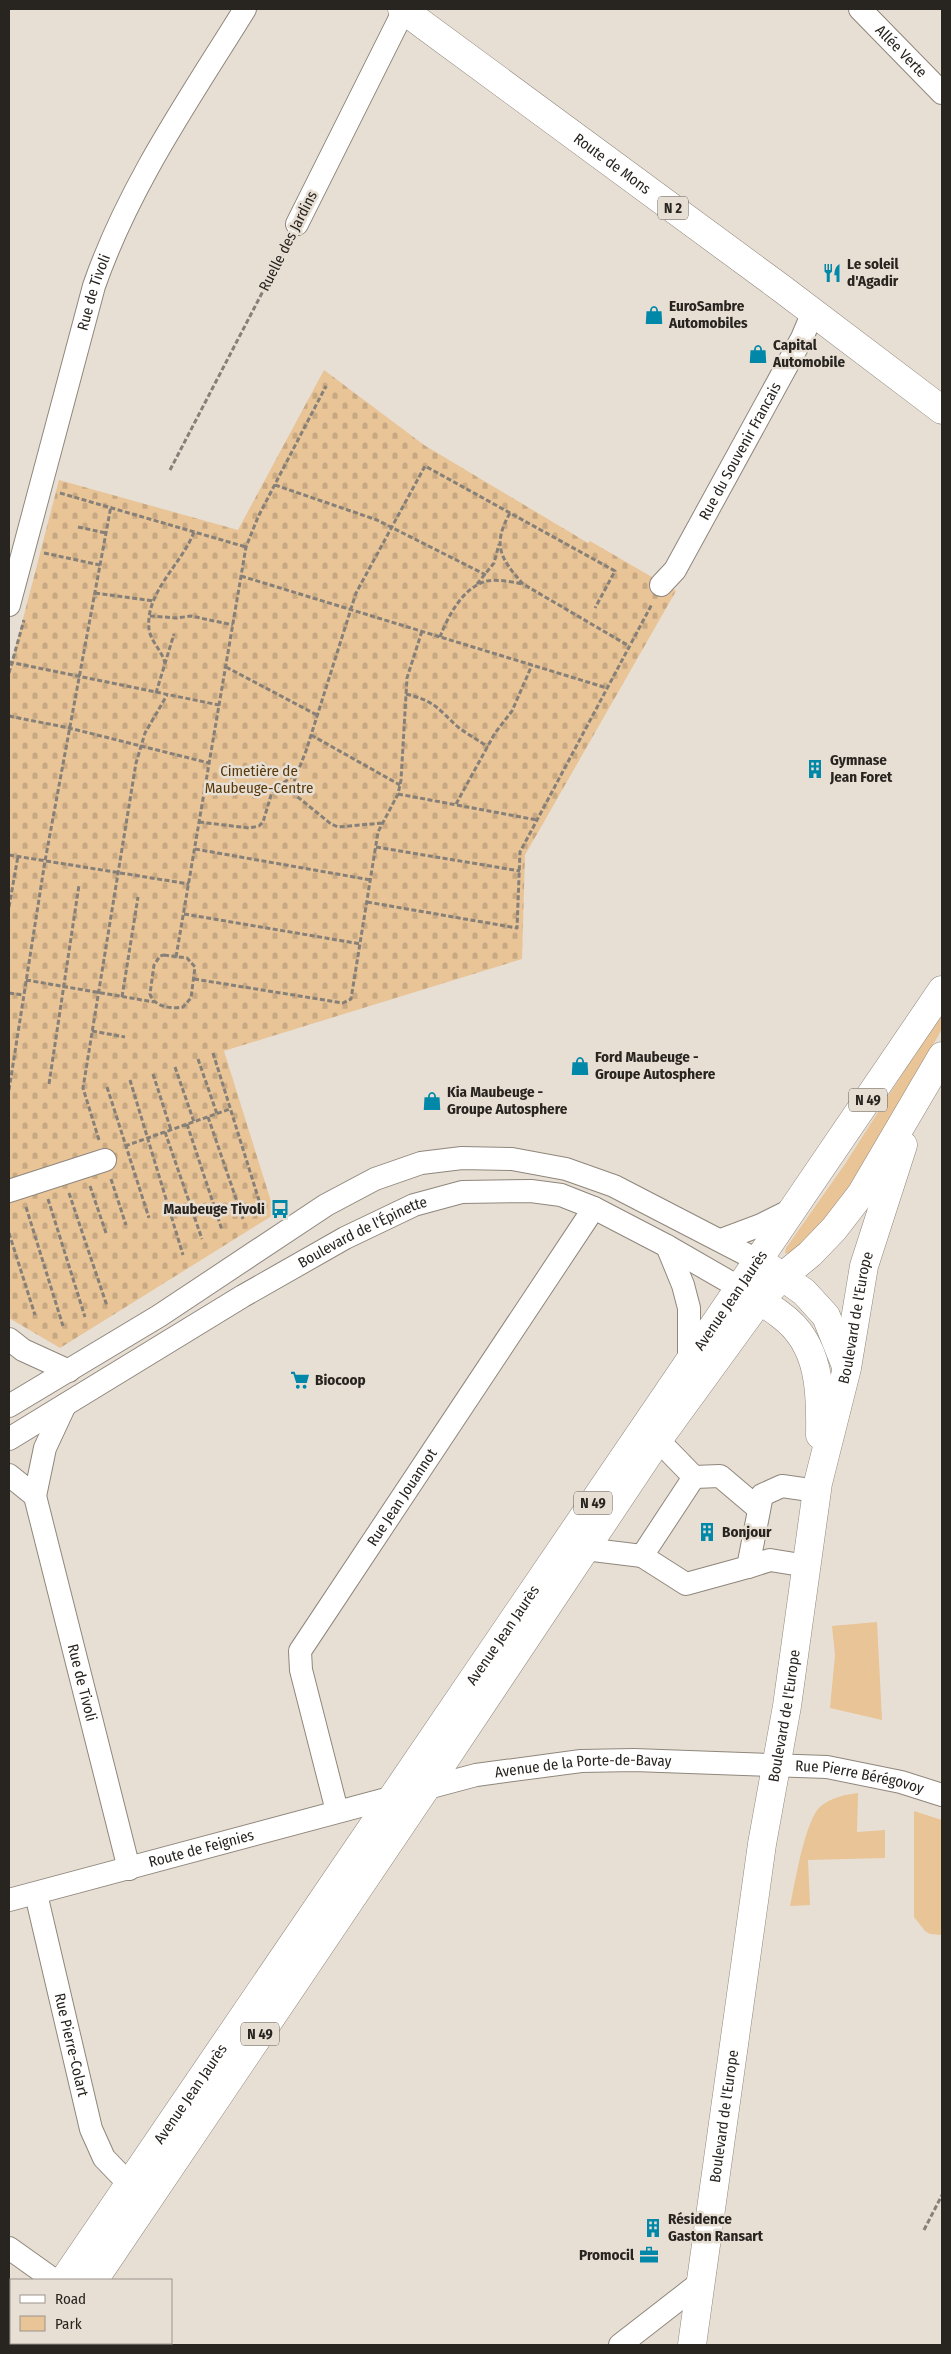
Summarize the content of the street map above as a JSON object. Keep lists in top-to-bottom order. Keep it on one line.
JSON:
{"streets":{"main road":["Route de Mons","N 2","N 49","Avenue Jean Jaurès","Boulevard de l'Europe"],"street":["Allée Verte","Ruelle des Jardins","Rue de Tivoli","Rue du Souvenir Francais","Boulevard de l'Épinette","Rue Jean Jouannot","Avenue de la Porte-de-Bavay","Rue Pierre Bérégovoy","Route de Feignies","Rue Pierre-Colart"]},"crossings":[["Route de Mons","Ruelle des Jardins"],["Route de Mons","Rue du Souvenir Francais"],["Rue de Tivoli","Boulevard de l'Épinette"],["Rue de Tivoli","Route de Feignies"],["Boulevard de l'Épinette","Avenue Jean Jaurès"],["Boulevard de l'Épinette","Rue Jean Jouannot"],["Avenue Jean Jaurès","Boulevard de l'Europe"],["Avenue Jean Jaurès","Avenue de la Porte-de-Bavay"],["Avenue Jean Jaurès","Route de Feignies"],["Avenue Jean Jaurès","Rue Pierre-Colart"],["Boulevard de l'Europe","Avenue de la Porte-de-Bavay"],["Boulevard de l'Europe","Rue Pierre Bérégovoy"],["Rue Jean Jouannot","Route de Feignies"],["Avenue de la Porte-de-Bavay","Rue Pierre Bérégovoy"],["Avenue de la Porte-de-Bavay","Route de Feignies"],["Route de Feignies","Rue Pierre-Colart"]],"parks":["Cimetière de Maubeuge-Centre"],"places":{"restaurant":["Le soleil d'Agadir"],"shop":["EuroSambre Automobiles","Capital Automobile","Ford Maubeuge - Groupe Autosphere","Kia Maubeuge - Groupe Autosphere"],"building":["Gymnase Jean Foret","Bonjour","Résidence Gaston Ransart"],"bus stop":["Maubeuge Tivoli"],"supermarket":["Biocoop"],"office":["Promocil"]},"legend":["Road","Park"]}
